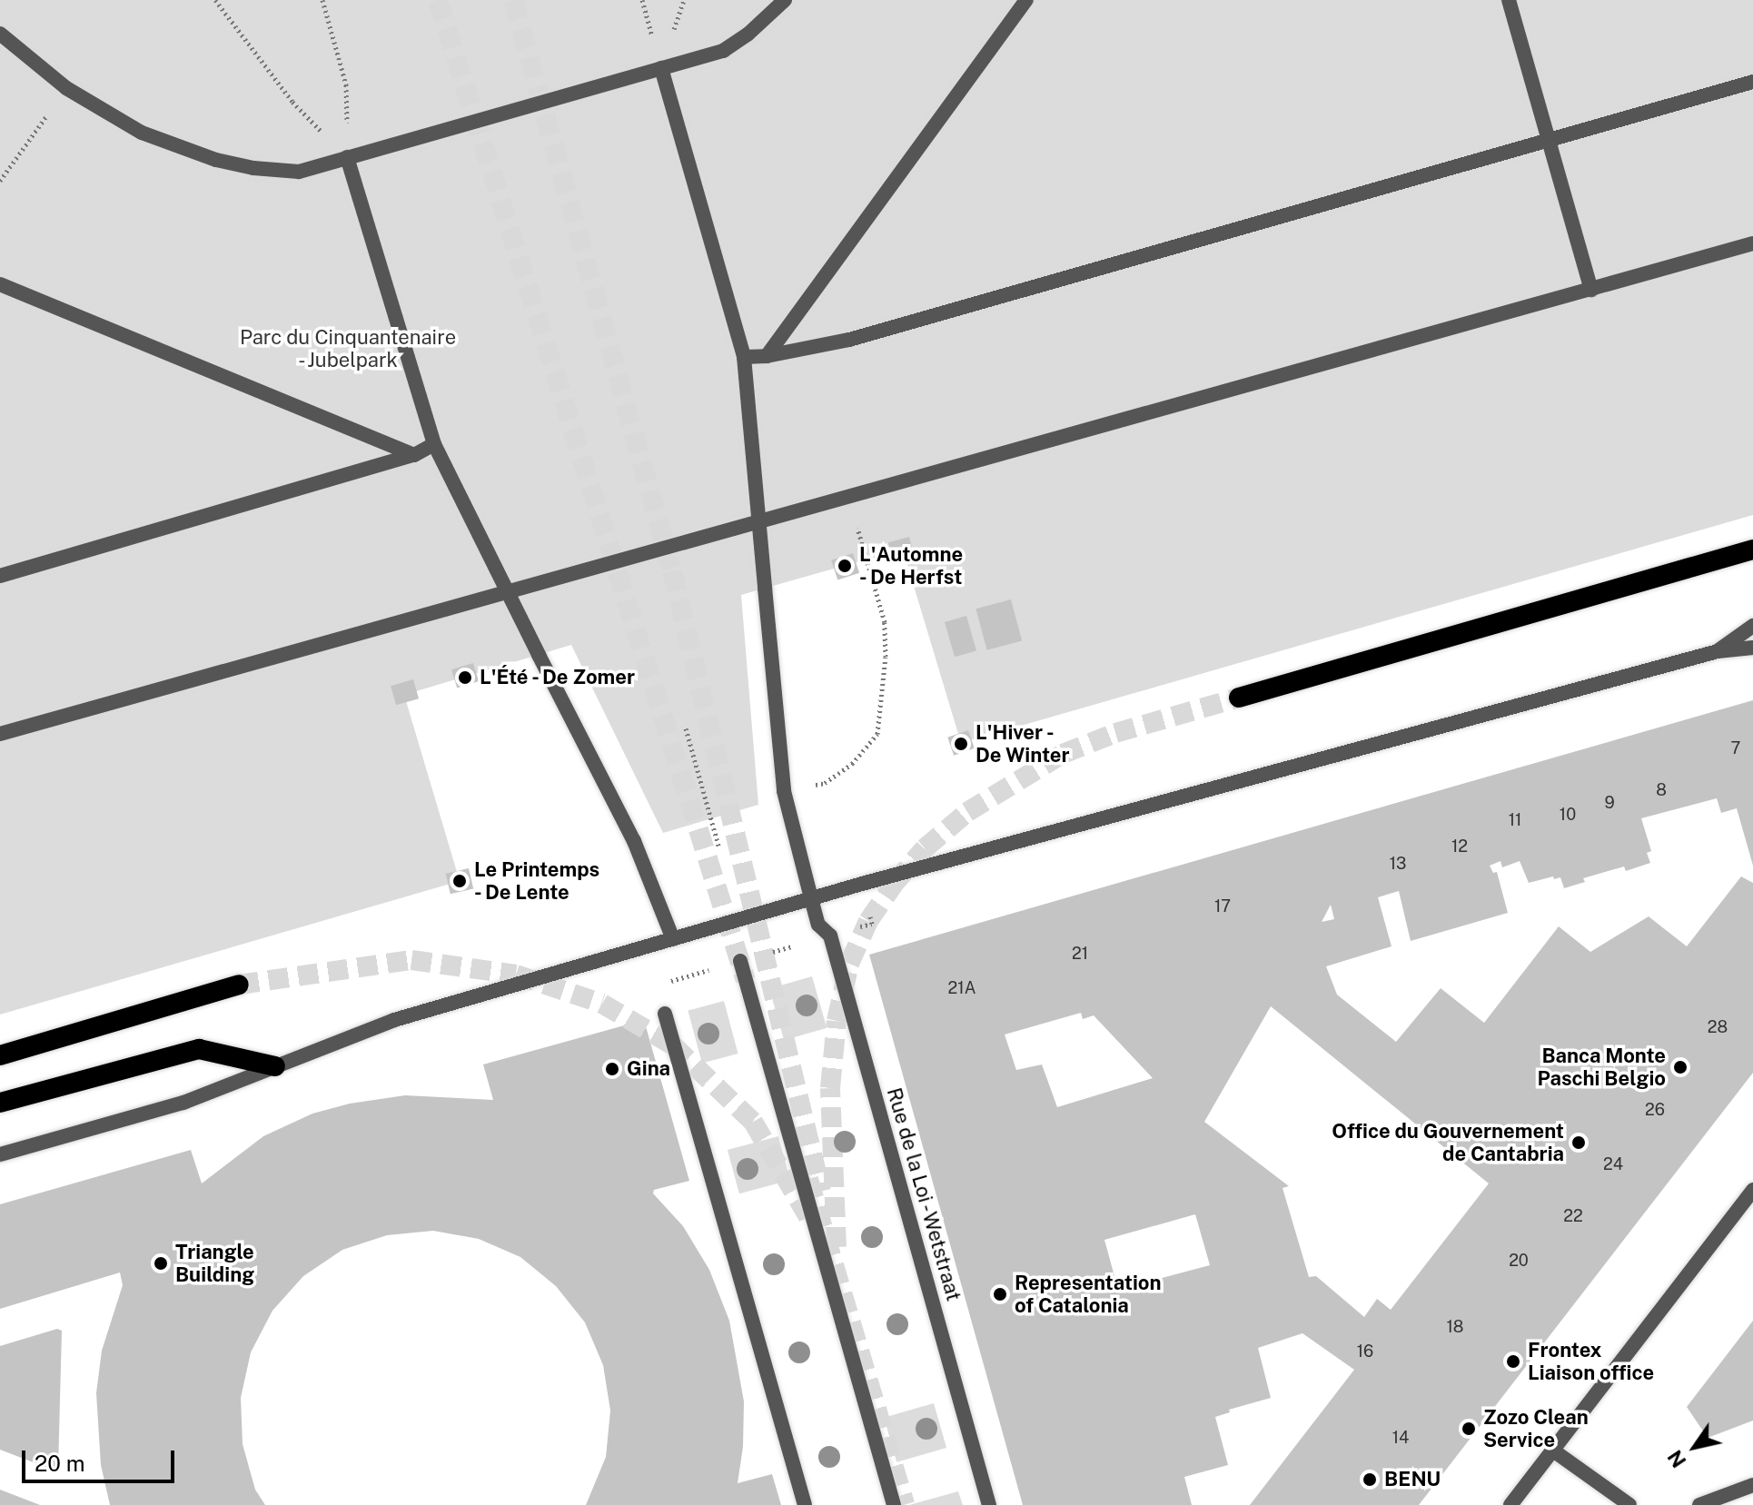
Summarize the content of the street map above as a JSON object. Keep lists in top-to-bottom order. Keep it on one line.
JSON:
{"streets":{"street":["Rue de la Loi - Wetstraat"]},"parks":["Parc du Cinquantenaire - Jubelpark"],"places":["L'Automne - De Herfst","L'Été - De Zomer","L'Hiver - De Winter","Le Printemps - De Lente","Banca Monte Paschi Belgio","Gina","Office du Gouvernement de Cantabria","Triangle Building","Representation of Catalonia","Frontex Liaison office","Zozo Clean Service","BENU"],"house_numbers":["7","8","9","10","11","12","13","17","21","21A","28","26","24","22","20","18","16","14"],"scale_bar":"20 m","north":"bottom left"}
